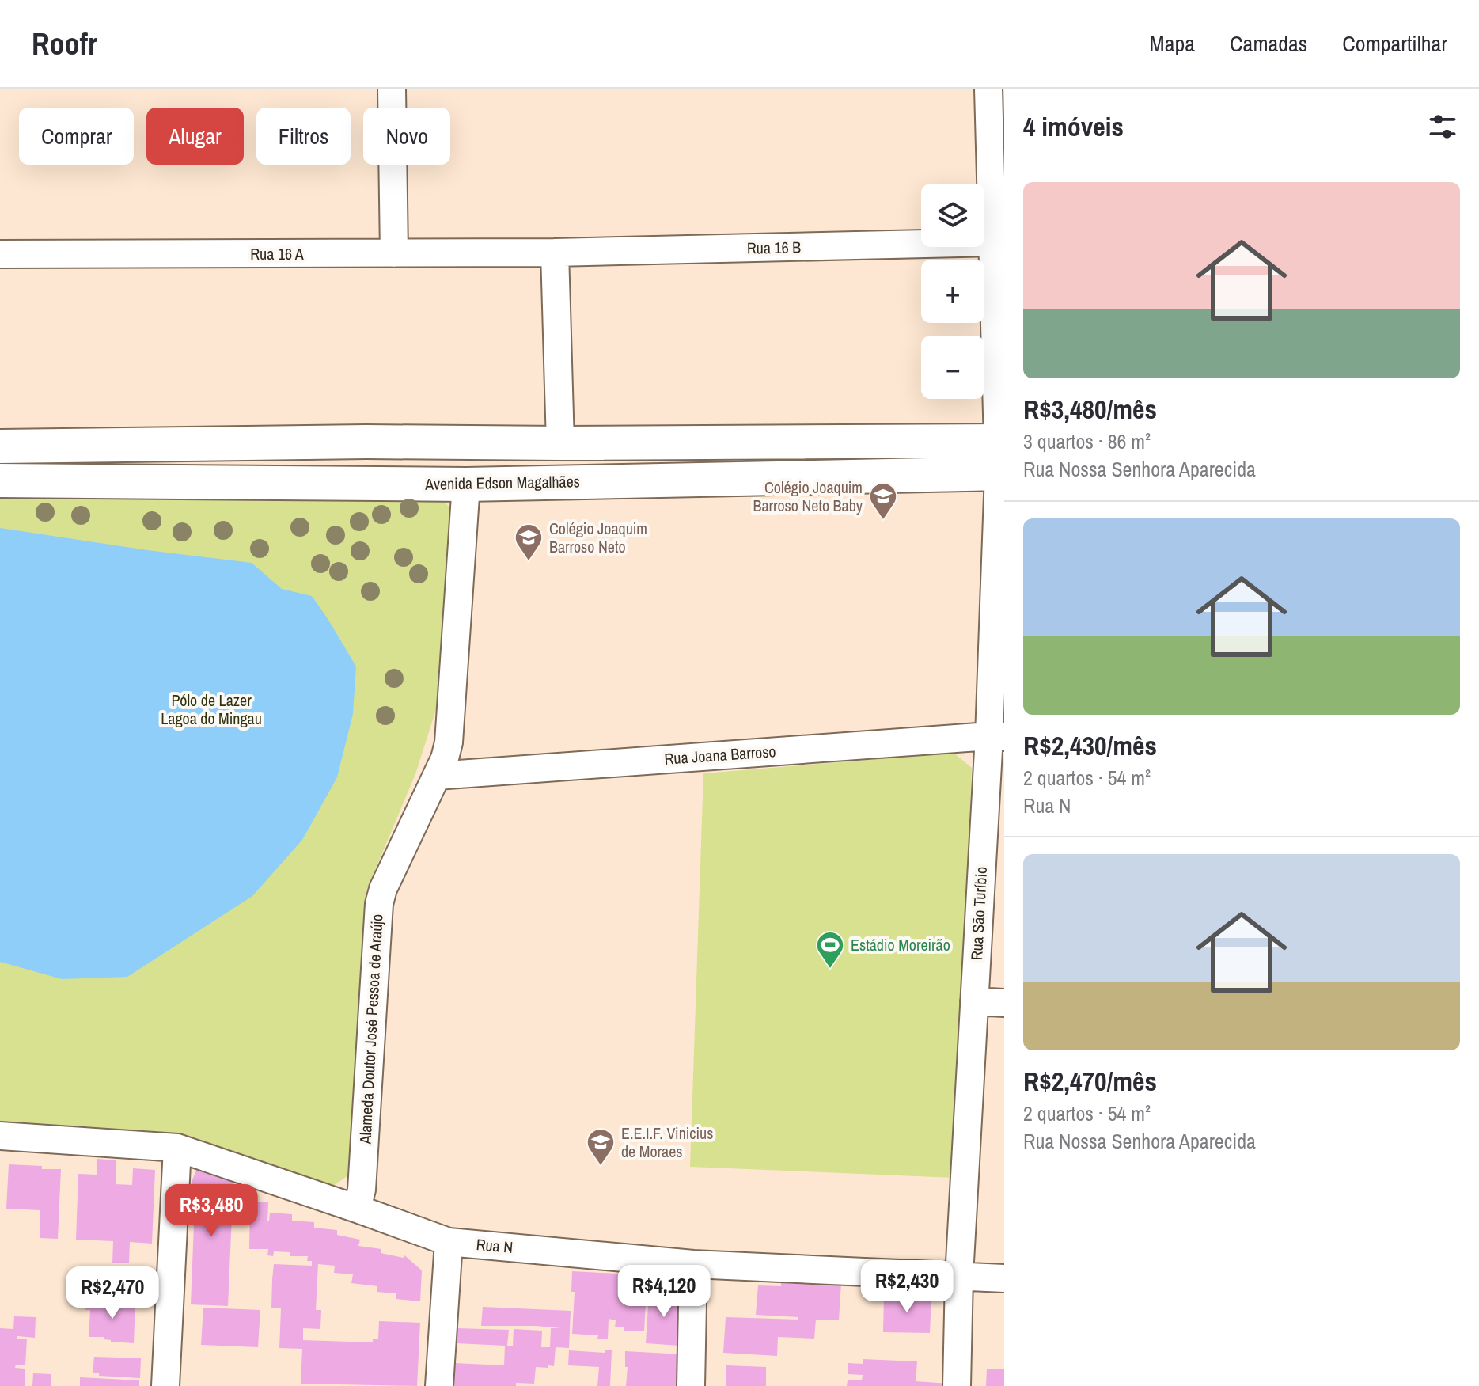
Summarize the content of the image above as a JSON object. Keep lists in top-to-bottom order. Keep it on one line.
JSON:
{"streets":{"street":["Rua 16 B","Rua 16 A","Avenida Edson Magalhães","Rua Joana Barroso","Rua São Turíbio","Alameda Doutor José Pessoa de Araújo","Rua N"]},"crossings":[["Rua 16 B","Rua 16 A"],["Rua 16 B","Rua São Turíbio"],["Avenida Edson Magalhães","Rua São Turíbio"],["Avenida Edson Magalhães","Alameda Doutor José Pessoa de Araújo"],["Rua Joana Barroso","Rua São Turíbio"],["Rua Joana Barroso","Alameda Doutor José Pessoa de Araújo"],["Rua São Turíbio","Rua N"],["Alameda Doutor José Pessoa de Araújo","Rua N"]],"parks":["Pólo de Lazer Lagoa do Mingau"],"places":{"school or university":["Colégio Joaquim Barroso Neto Baby","Colégio Joaquim Barroso Neto","E.E.I.F. Vinicius de Moraes"],"sports":["Estádio Moreirão"]},"page":{"header":"Roofr","nav":["Mapa","Camadas","Compartilhar"],"heading":"4 imóveis","chip":["Comprar","Alugar","Filtros","Novo"],"list":[{"name":"R$3,480/mês","note":"3 quartos · 86 m² · Rua Nossa Senhora Aparecida"},{"name":"R$2,430/mês","note":"2 quartos · 54 m² · Rua N"},{"name":"R$2,470/mês","note":"2 quartos · 54 m² · Rua Nossa Senhora Aparecida"}],"map_buttons":["+","−"],"price":["R$3,480","R$2,430","R$4,120","R$2,470"]}}
